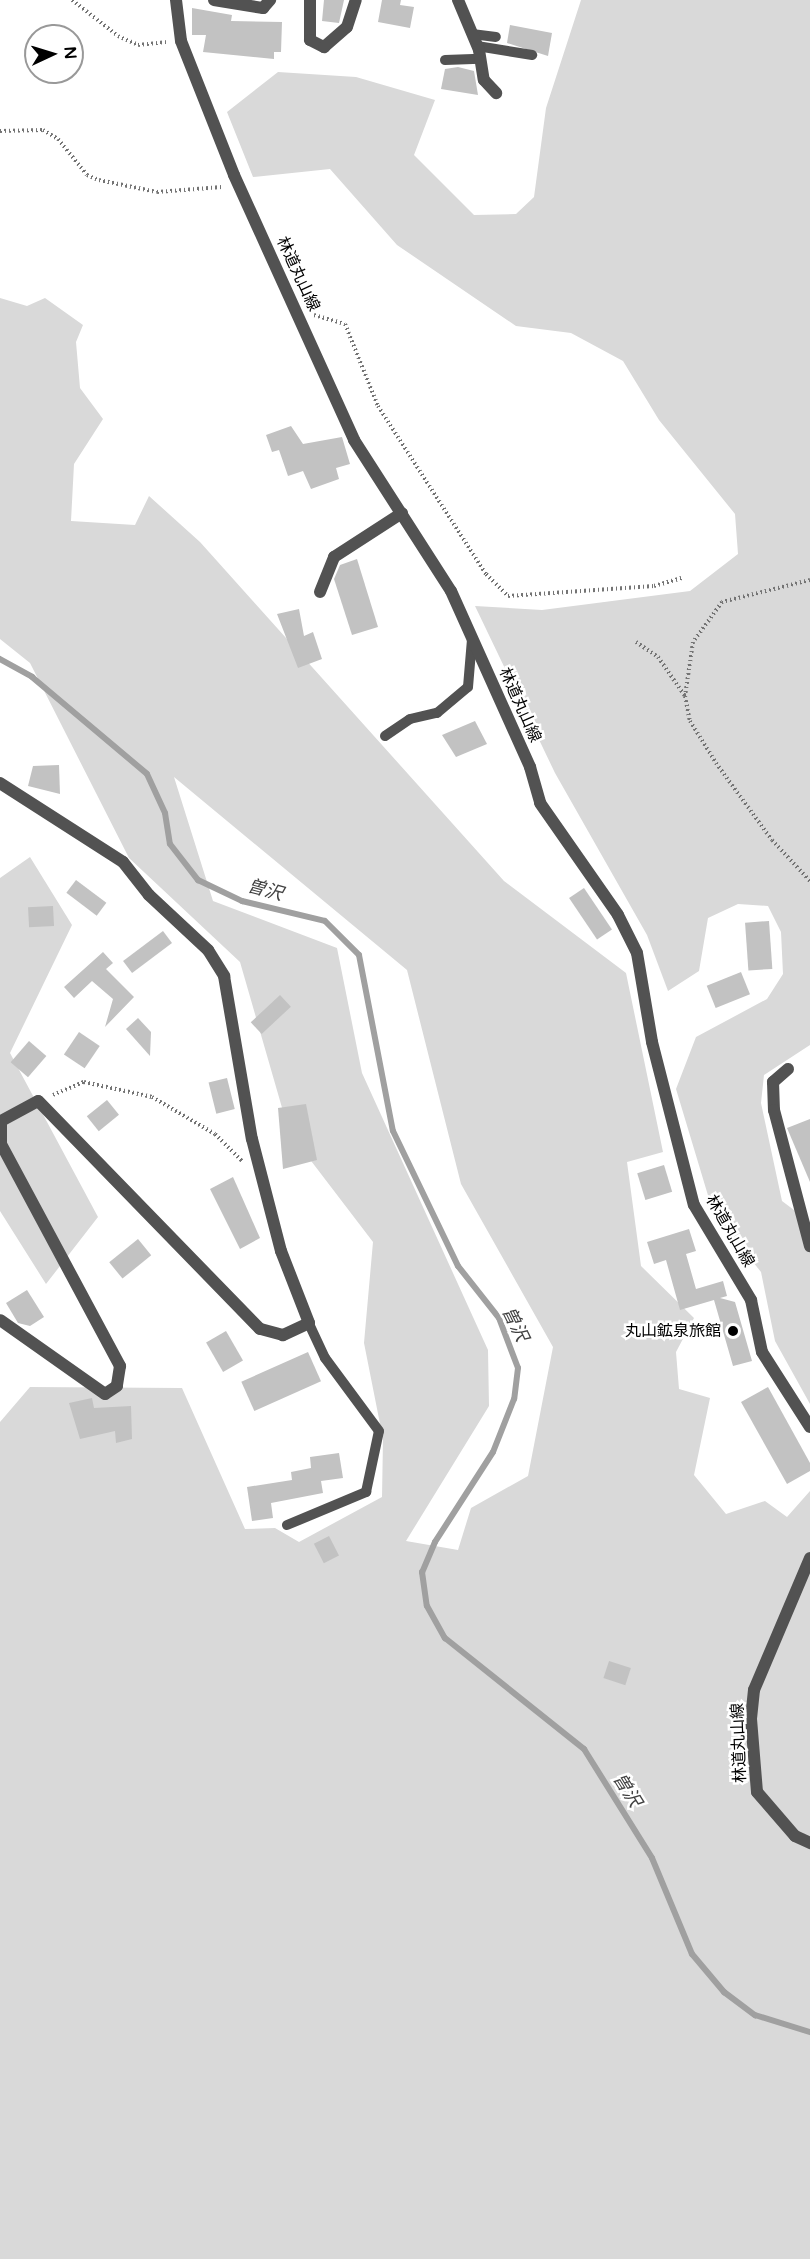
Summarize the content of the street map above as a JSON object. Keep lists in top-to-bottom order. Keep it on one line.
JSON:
{"streets":{"street":["林道丸山線"]},"water":["曽沢"],"places":["丸山鉱泉旅館"],"north":"right"}
